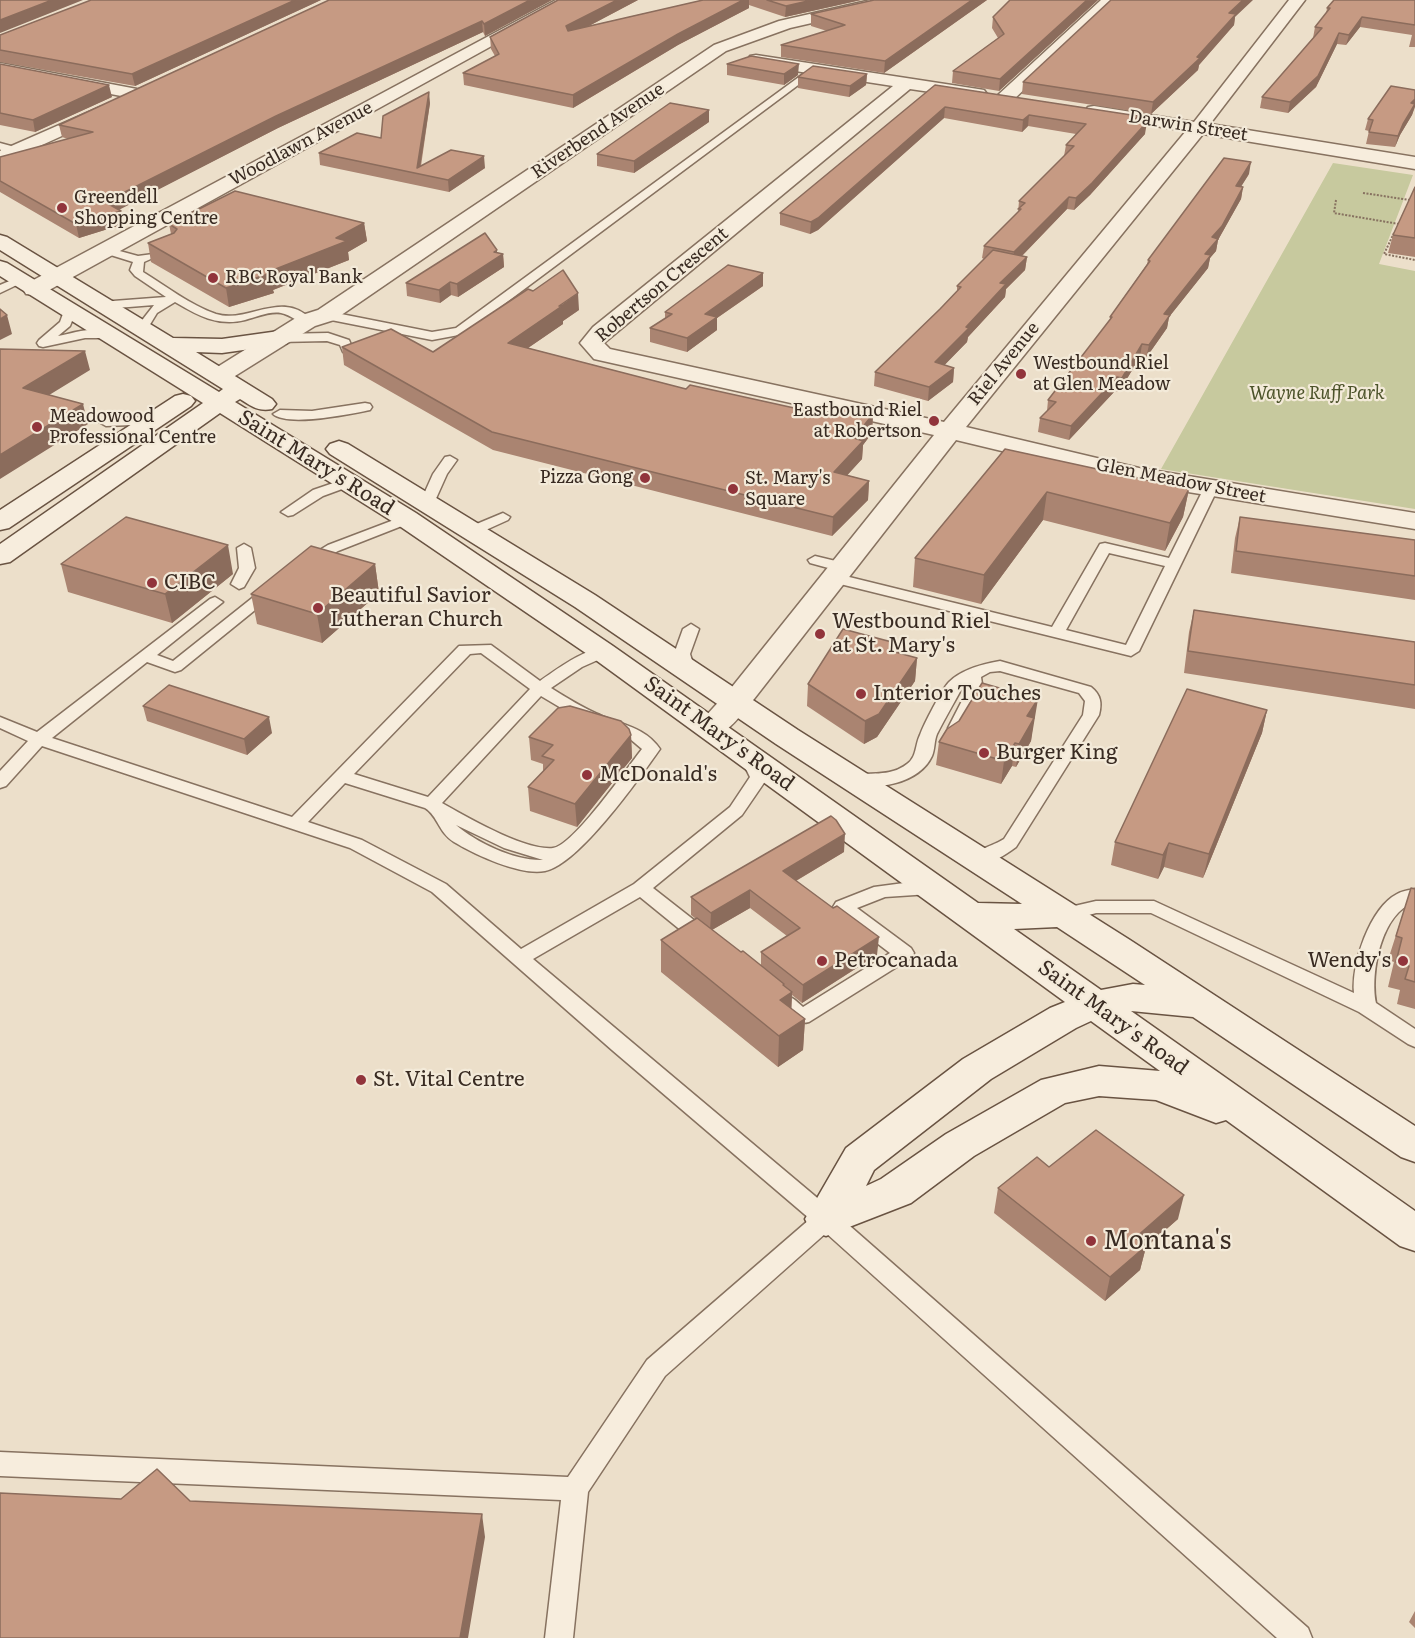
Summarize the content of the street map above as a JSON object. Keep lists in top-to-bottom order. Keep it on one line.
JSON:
{"streets":{"street":["Darwin Street","Riverbend Avenue","Woodlawn Avenue","Robertson Crescent","Riel Avenue","Saint Mary's Road","Glen Meadow Street"]},"crossings":[["Darwin Street","Riel Avenue"],["Riverbend Avenue","Saint Mary's Road"],["Woodlawn Avenue","Saint Mary's Road"],["Robertson Crescent","Riel Avenue"],["Robertson Crescent","Glen Meadow Street"],["Riel Avenue","Saint Mary's Road"],["Riel Avenue","Glen Meadow Street"]],"parks":["Wayne Ruff Park"],"places":["Greendell Shopping Centre","RBC Royal Bank","Westbound Riel at Glen Meadow","Eastbound Riel at Robertson","Meadowood Professional Centre","Pizza Gong","St. Mary's Square","CIBC","Beautiful Savior Lutheran Church","Westbound Riel at St. Mary's","Interior Touches","Burger King","McDonald's","Petrocanada","Wendy's","St. Vital Centre","Montana's"]}
